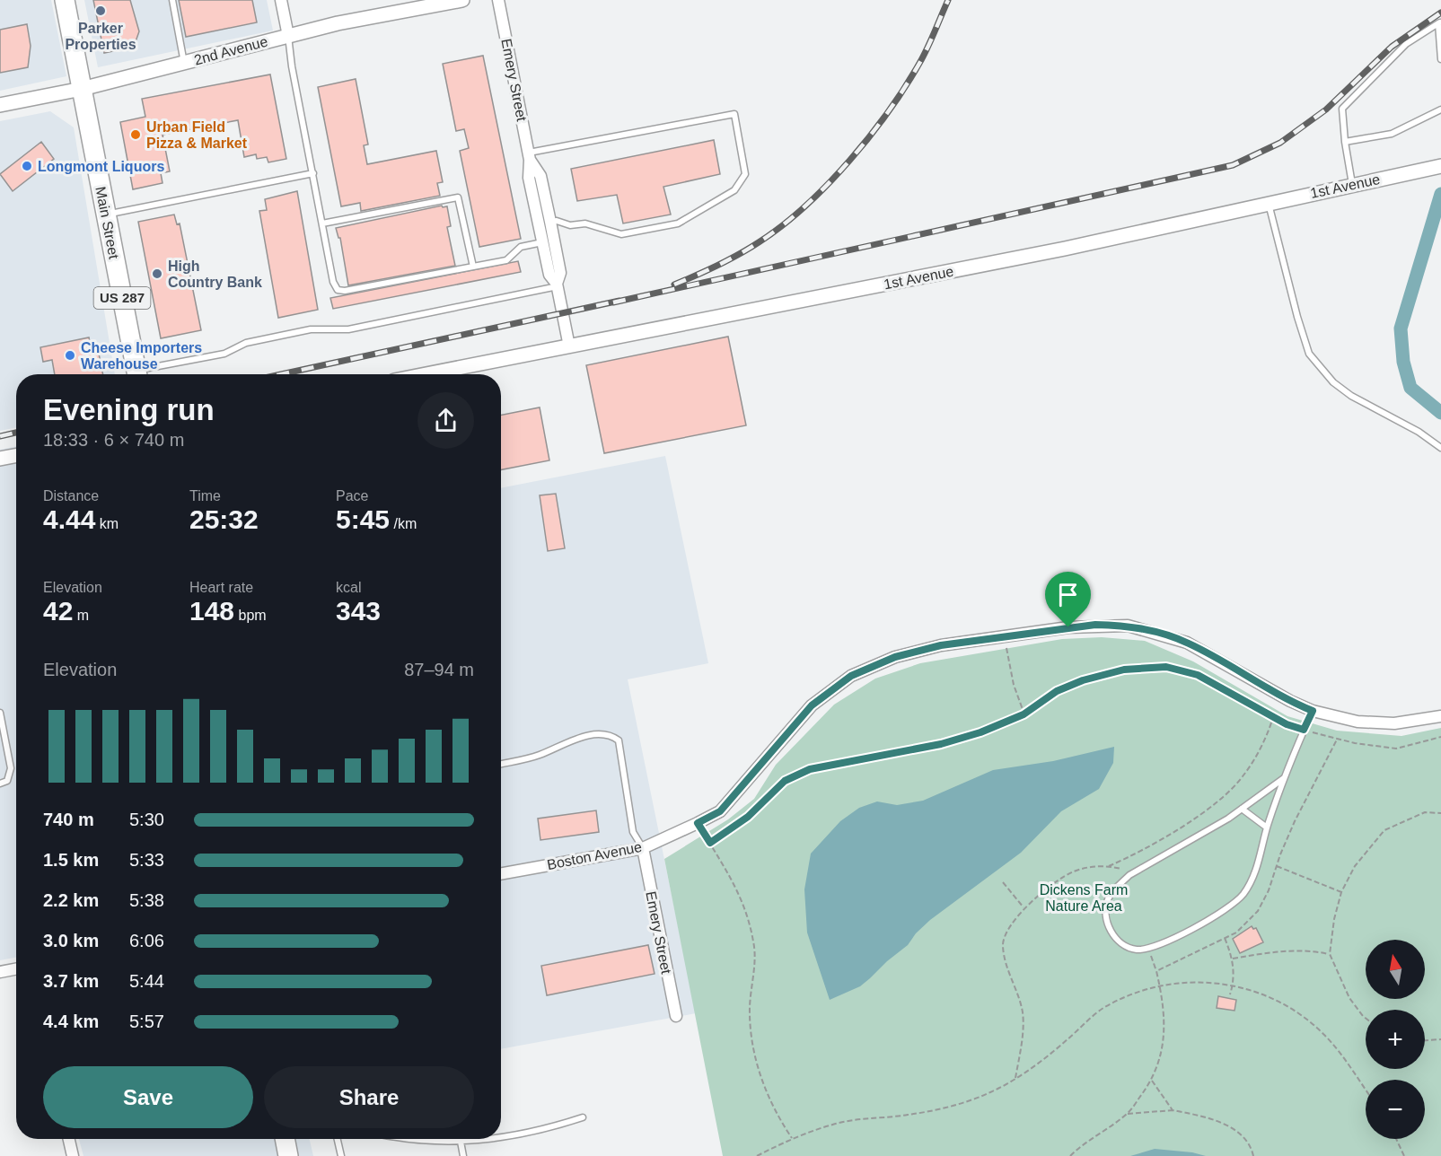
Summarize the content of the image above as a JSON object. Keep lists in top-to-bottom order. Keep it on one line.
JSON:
{"streets":{"highway":["Main Street","US 287"],"street":["2nd Avenue","Emery Street","1st Avenue","Boston Avenue"]},"crossings":[["2nd Avenue","Main Street"],["Emery Street","1st Avenue"],["Emery Street","Boston Avenue"]],"parks":["Dickens Farm Nature Area"],"places":["Parker Properties","Urban Field Pizza & Market","Longmont Liquors","High Country Bank","Cheese Importers Warehouse"],"north":"top","page":{"heading":["Evening run","18:33 · 6 × 740 m"],"stats":[["Distance","4.44 km"],["Time","25:32"],["Pace","5:45 /km"],["Elevation","42 m"],["Heart rate","148 bpm"],["kcal","343"]],"chart":["Elevation","87–94 m"],"list":[{"name":"740 m","note":"5:30"},{"name":"1.5 km","note":"5:33"},{"name":"2.2 km","note":"5:38"},{"name":"3.0 km","note":"6:06"},{"name":"3.7 km","note":"5:44"},{"name":"4.4 km","note":"5:57"}],"map_buttons":["+","−"],"buttons":["Save","Share"]}}
